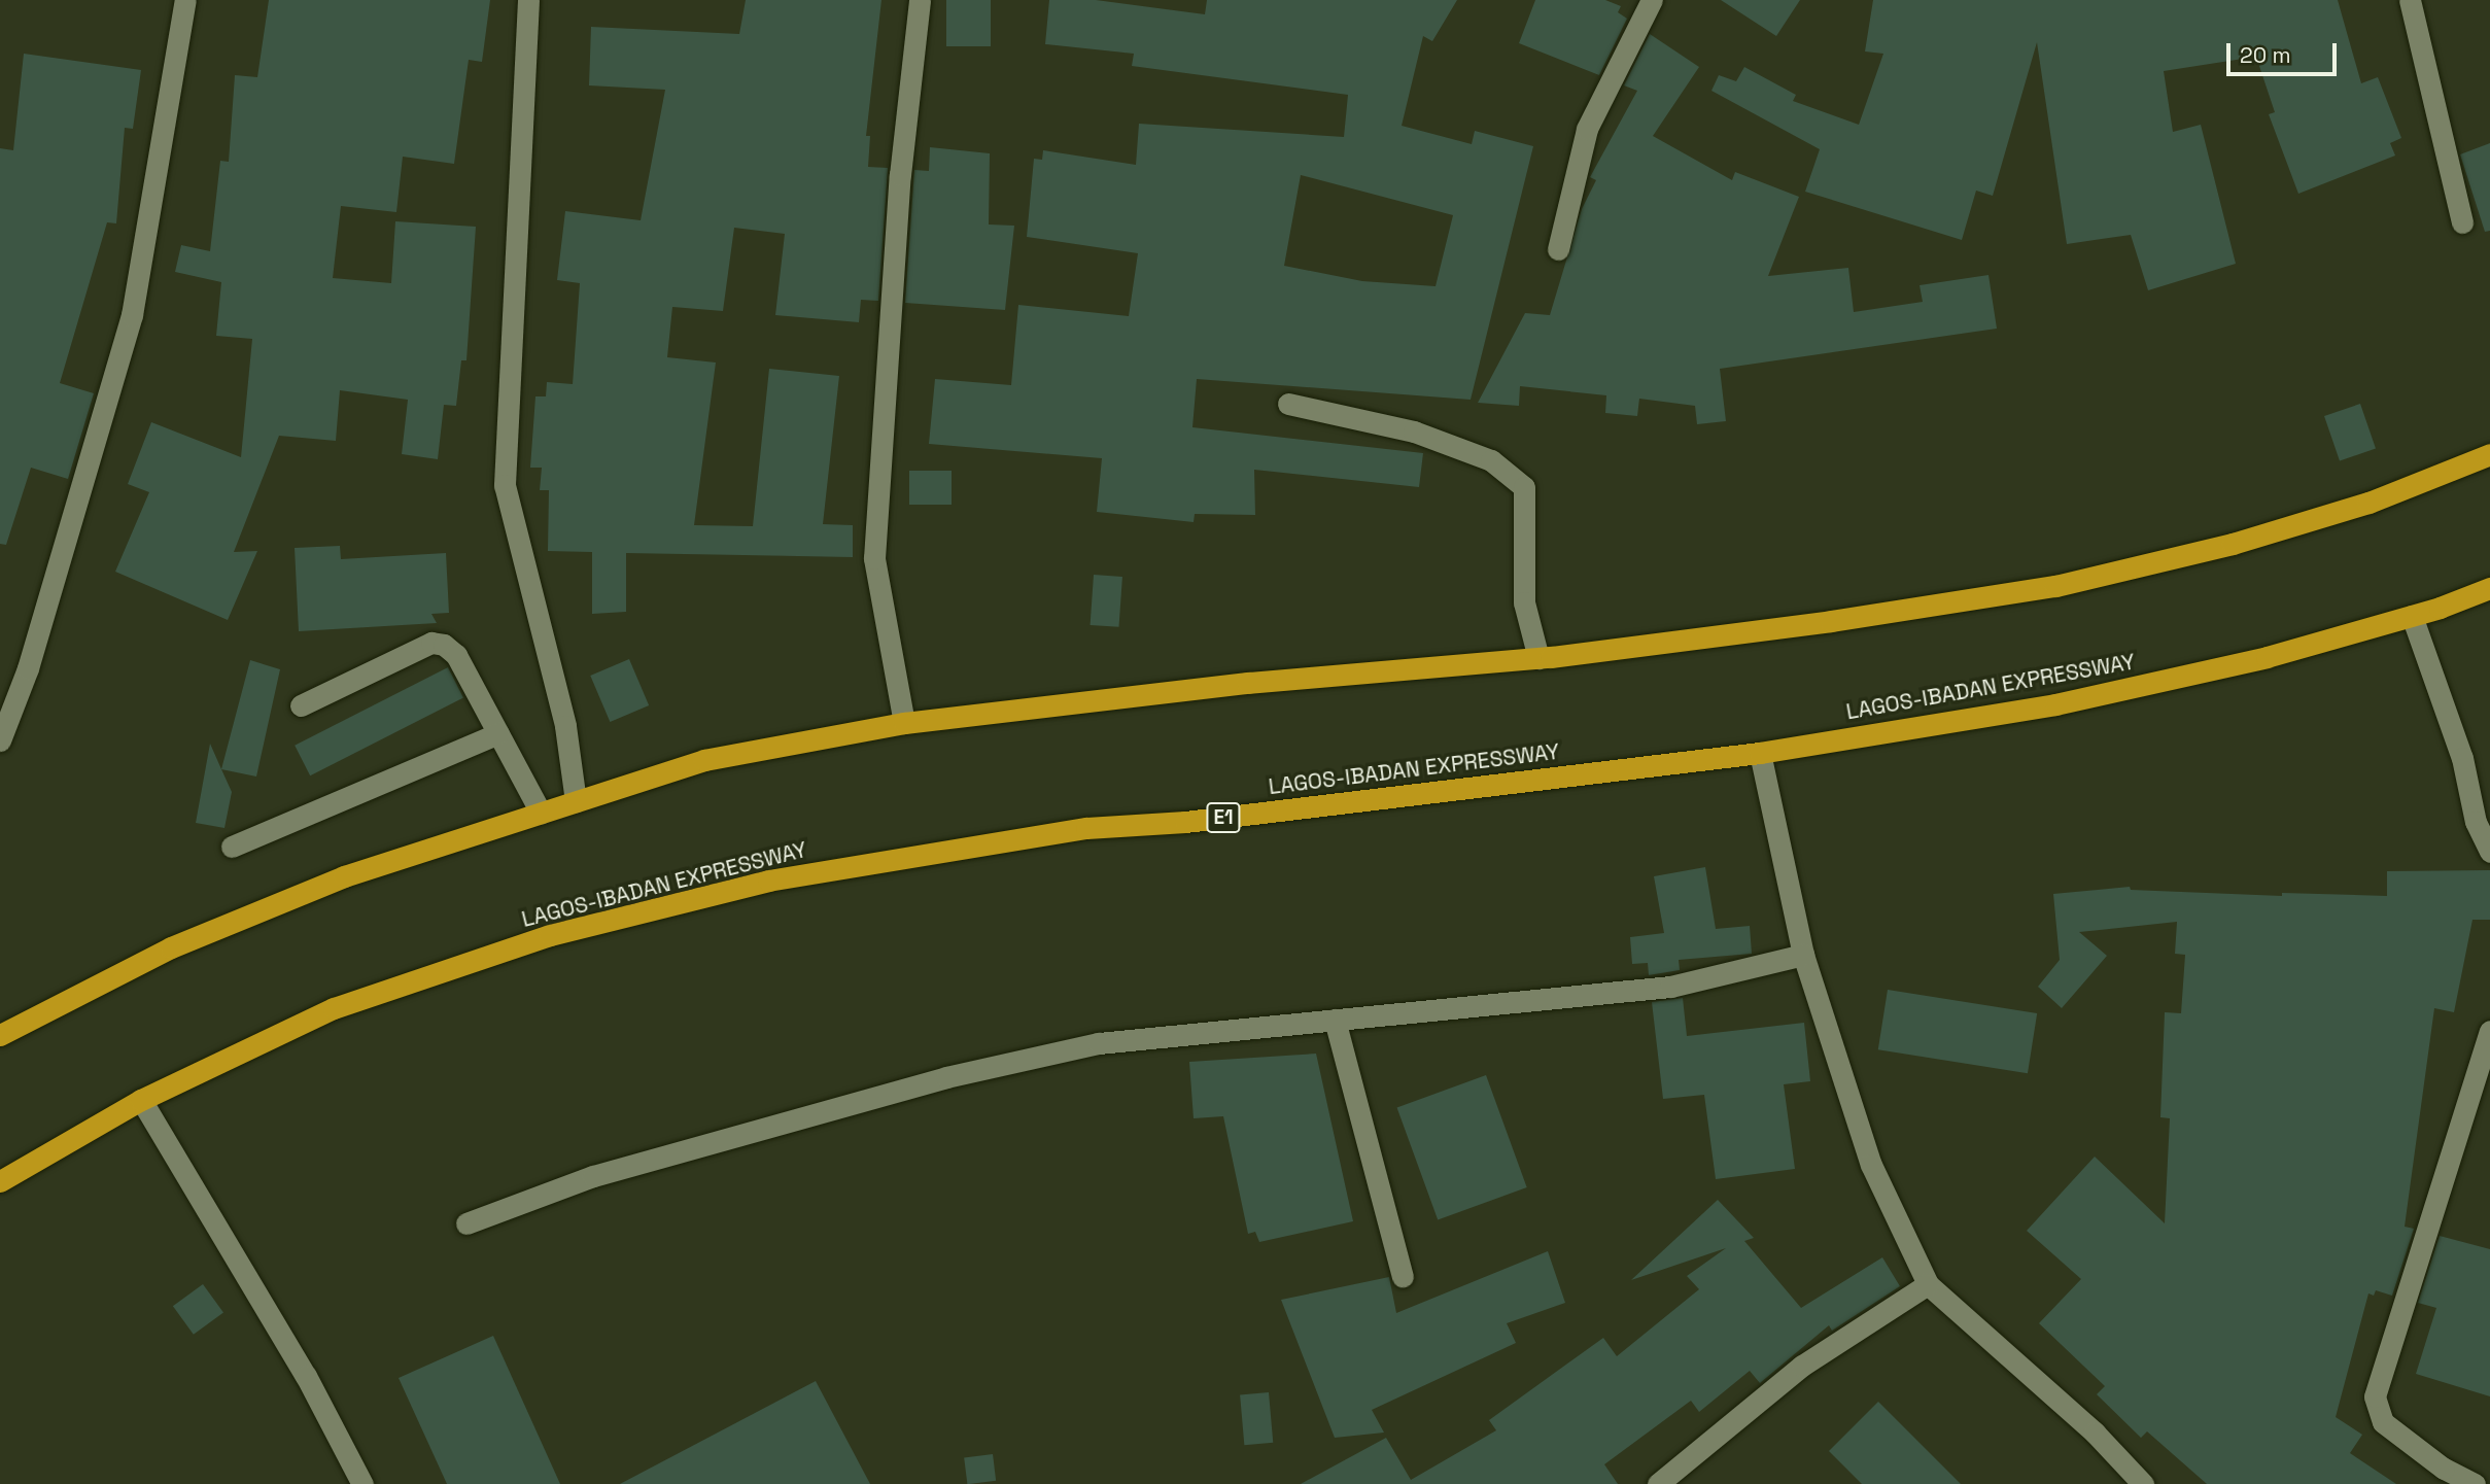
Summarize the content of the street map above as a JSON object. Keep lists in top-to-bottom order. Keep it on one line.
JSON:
{"streets":{"highway":["LAGOS-IBADAN EXPRESSWAY","E1"]},"scale_bar":"20 m"}
